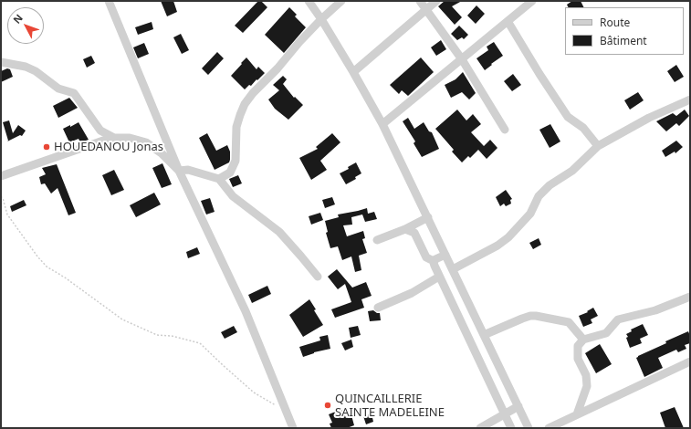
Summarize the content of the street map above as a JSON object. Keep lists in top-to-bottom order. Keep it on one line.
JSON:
{"places":["HOUEDANOU Jonas","QUINCAILLERIE SAINTE MADELEINE"],"legend":["Route","Bâtiment"],"north":"top left"}
